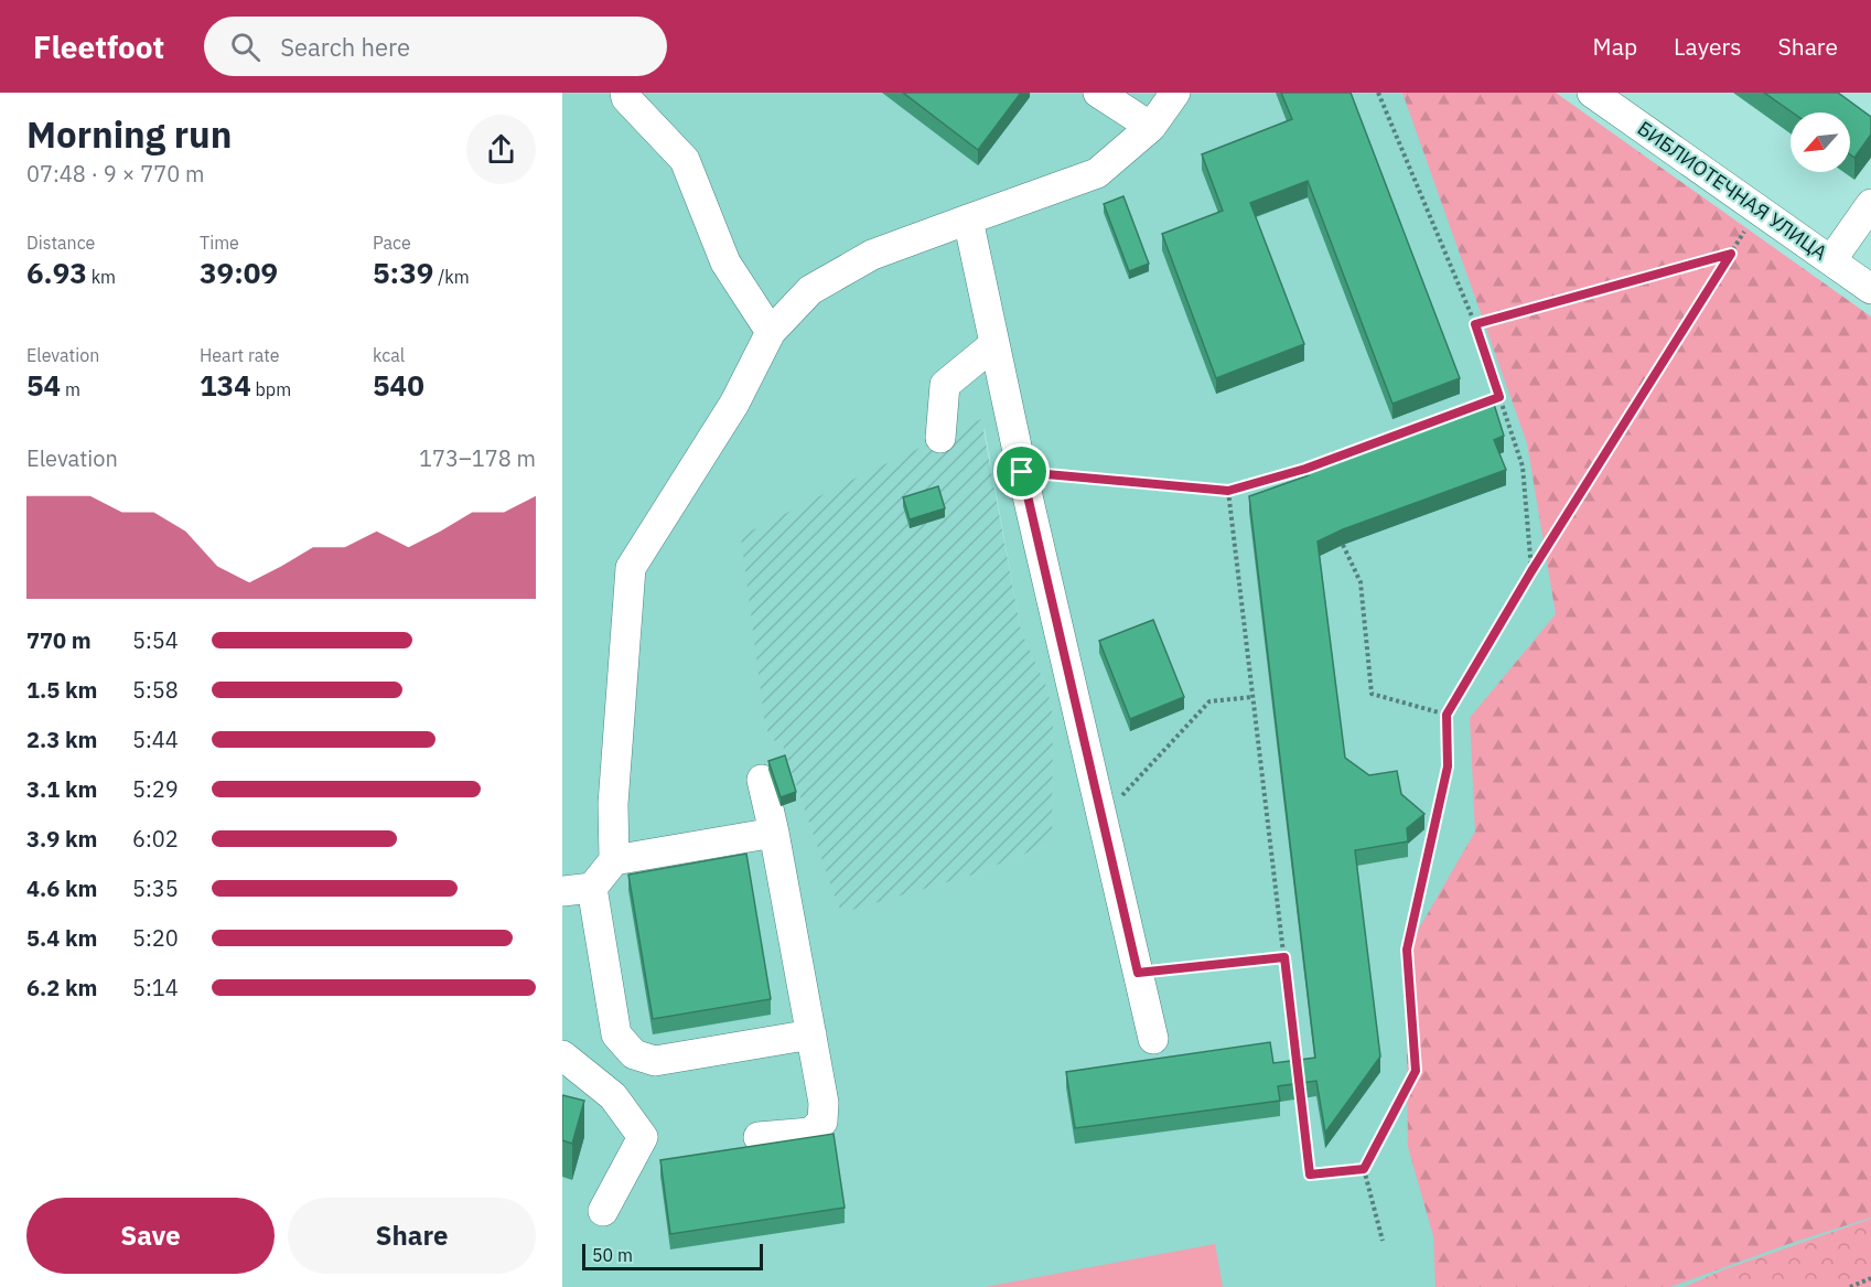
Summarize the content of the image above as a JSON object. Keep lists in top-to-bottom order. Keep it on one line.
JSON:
{"streets":{"street":["БИБЛИОТЕЧНАЯ УЛИЦА"]},"scale_bar":"50 m","north":"bottom left","page":{"header":"Fleetfoot","search":"Search here","nav":["Map","Layers","Share"],"heading":["Morning run","07:48 · 9 × 770 m"],"stats":[["Distance","6.93 km"],["Time","39:09"],["Pace","5:39 /km"],["Elevation","54 m"],["Heart rate","134 bpm"],["kcal","540"]],"chart":["Elevation","173–178 m"],"list":[{"name":"770 m","note":"5:54"},{"name":"1.5 km","note":"5:58"},{"name":"2.3 km","note":"5:44"},{"name":"3.1 km","note":"5:29"},{"name":"3.9 km","note":"6:02"},{"name":"4.6 km","note":"5:35"},{"name":"5.4 km","note":"5:20"},{"name":"6.2 km","note":"5:14"}],"buttons":["Save","Share"],"scale":"50 m"}}
